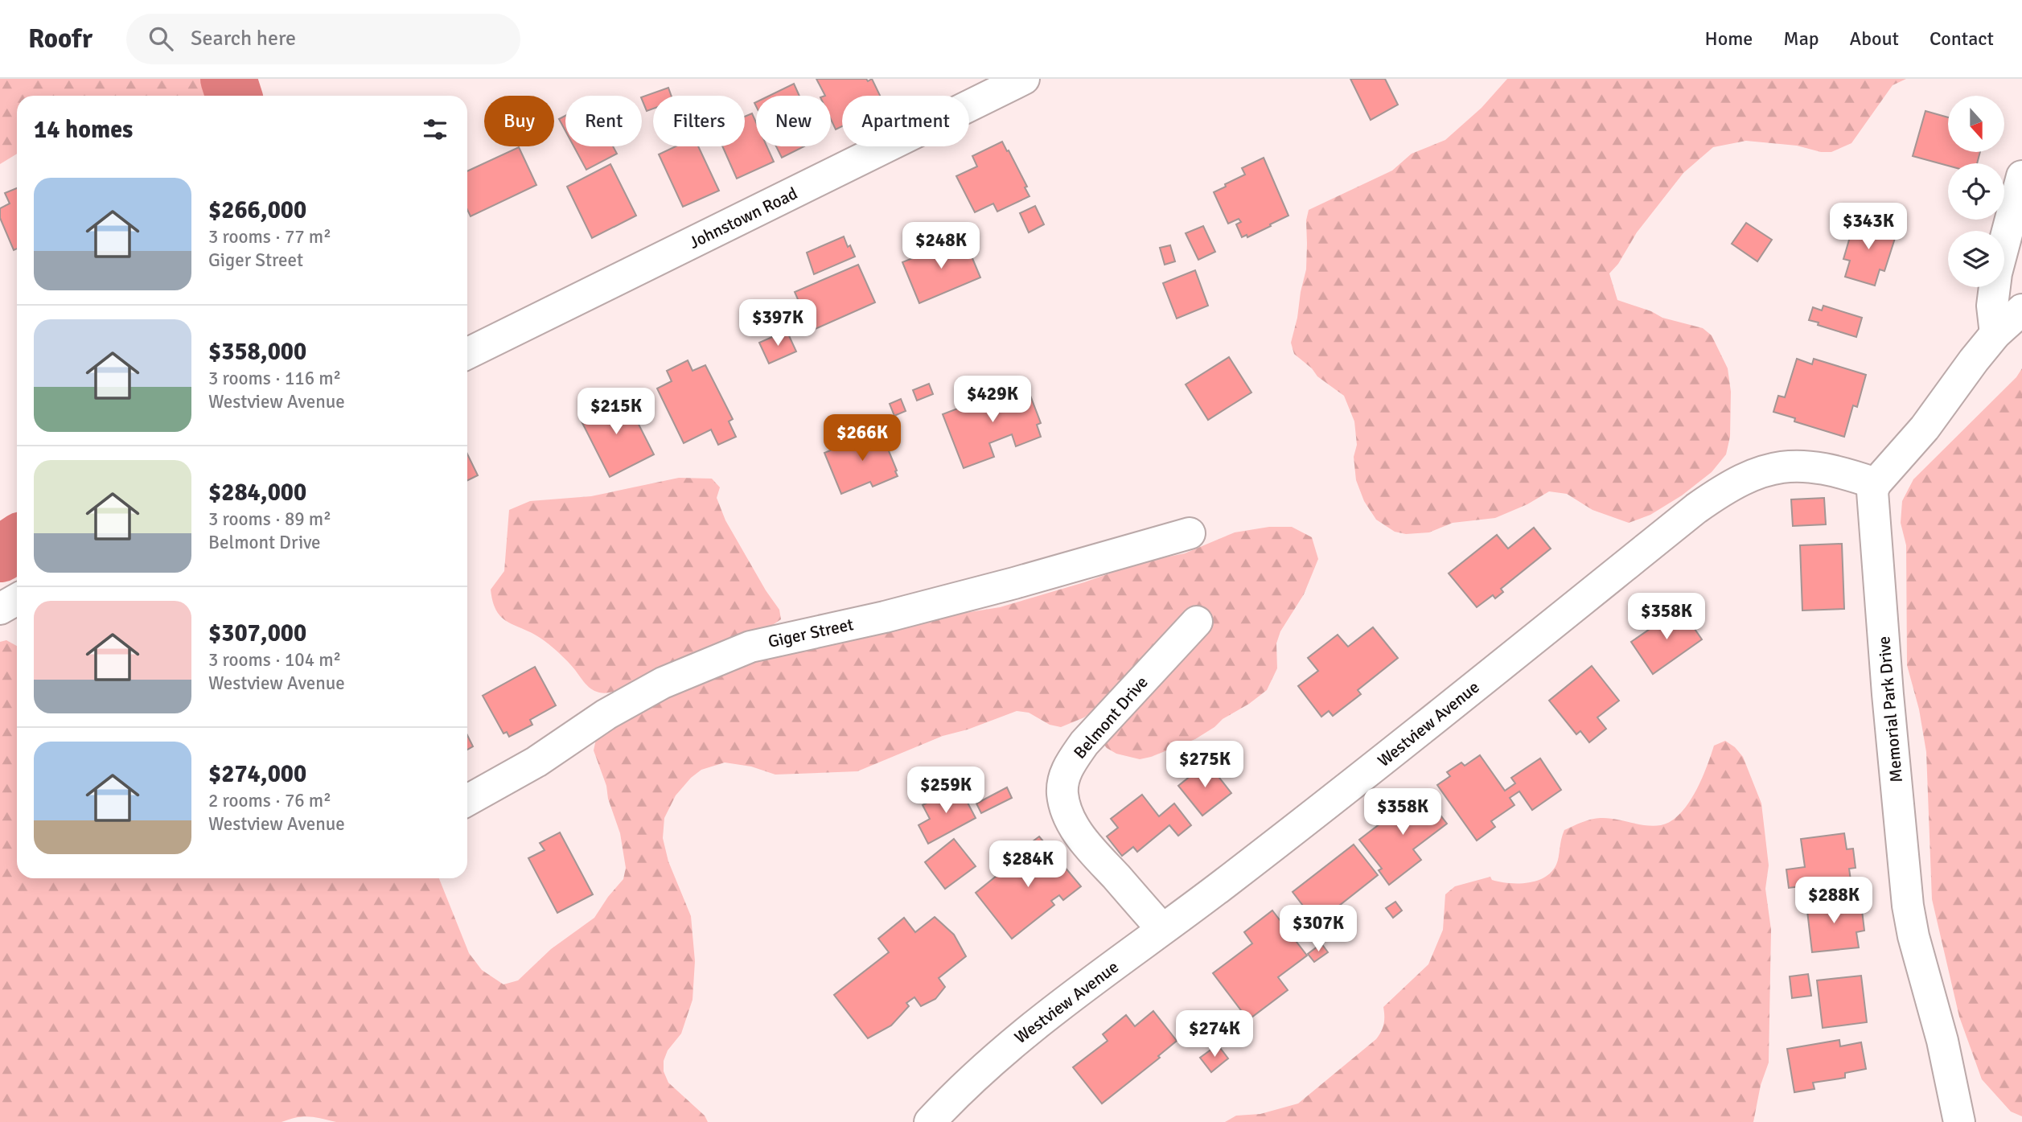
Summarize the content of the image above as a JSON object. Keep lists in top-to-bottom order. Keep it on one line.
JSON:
{"streets":{"street":["Johnstown Road","Giger Street","Memorial Park Drive","Belmont Drive","Westview Avenue"]},"crossings":[["Memorial Park Drive","Westview Avenue"],["Belmont Drive","Westview Avenue"]],"north":"bottom","page":{"header":"Roofr","search":"Search here","nav":["Home","Map","About","Contact"],"chip":["Buy","Rent","Filters","New","Apartment"],"heading":"14 homes","list":[{"name":"$266,000","note":"3 rooms · 77 m² · Giger Street"},{"name":"$358,000","note":"3 rooms · 116 m² · Westview Avenue"},{"name":"$284,000","note":"3 rooms · 89 m² · Belmont Drive"},{"name":"$307,000","note":"3 rooms · 104 m² · Westview Avenue"},{"name":"$274,000","note":"2 rooms · 76 m² · Westview Avenue"}],"price":["$343K","$248K","$397K","$429K","$215K","$266K","$358K","$275K","$259K","$358K","$284K","$288K","$307K","$274K"]}}
